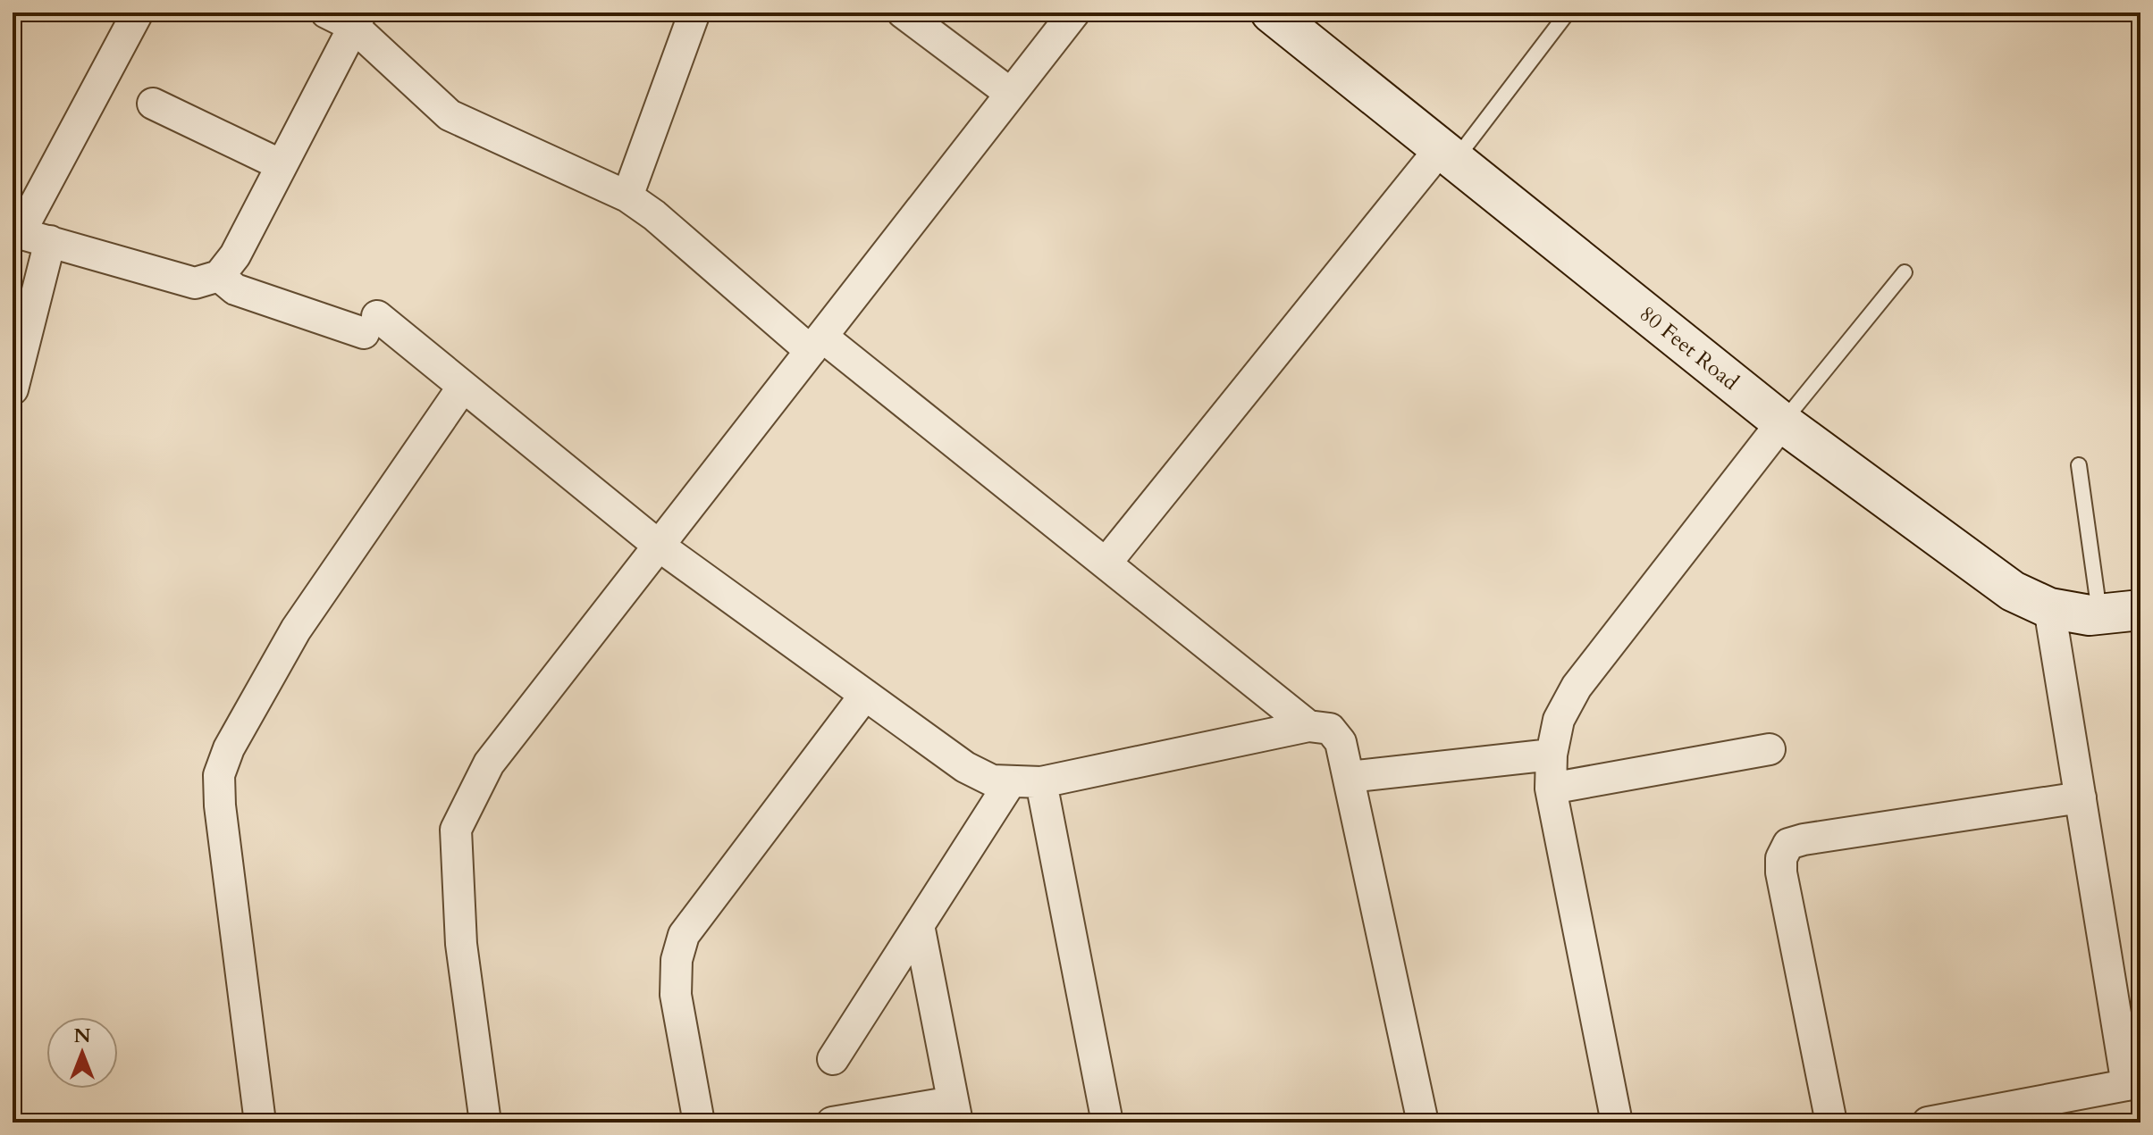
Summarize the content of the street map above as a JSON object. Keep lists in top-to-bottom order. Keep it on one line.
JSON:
{"streets":{"main road":["80 Feet Road"]},"north":"top"}
